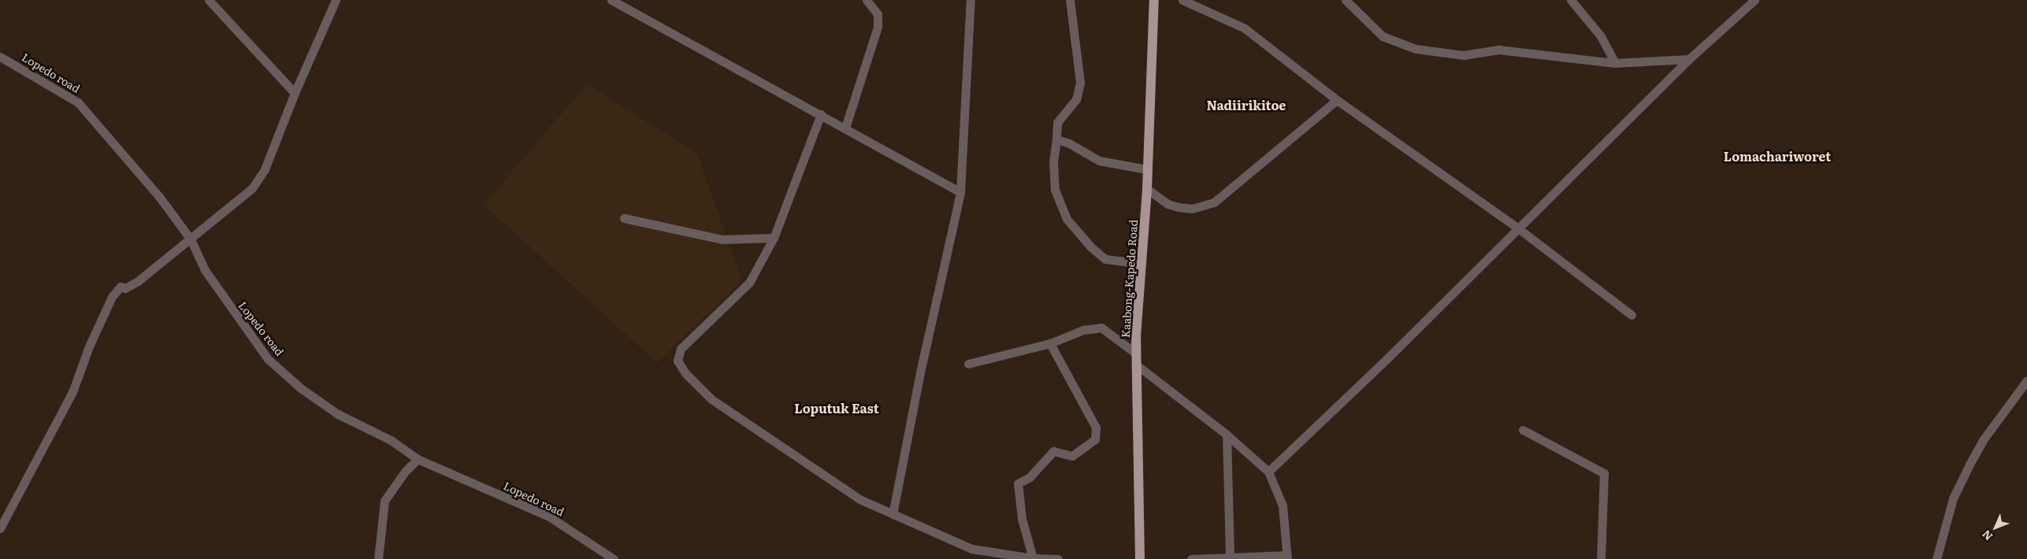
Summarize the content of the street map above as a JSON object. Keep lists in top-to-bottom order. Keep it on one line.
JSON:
{"streets":{"main road":["Kaabong-Kapedo Road"],"street":["Lopedo road"]},"districts":["Nadiirikitoe","Lomachariworet","Loputuk East"],"north":"bottom left"}
